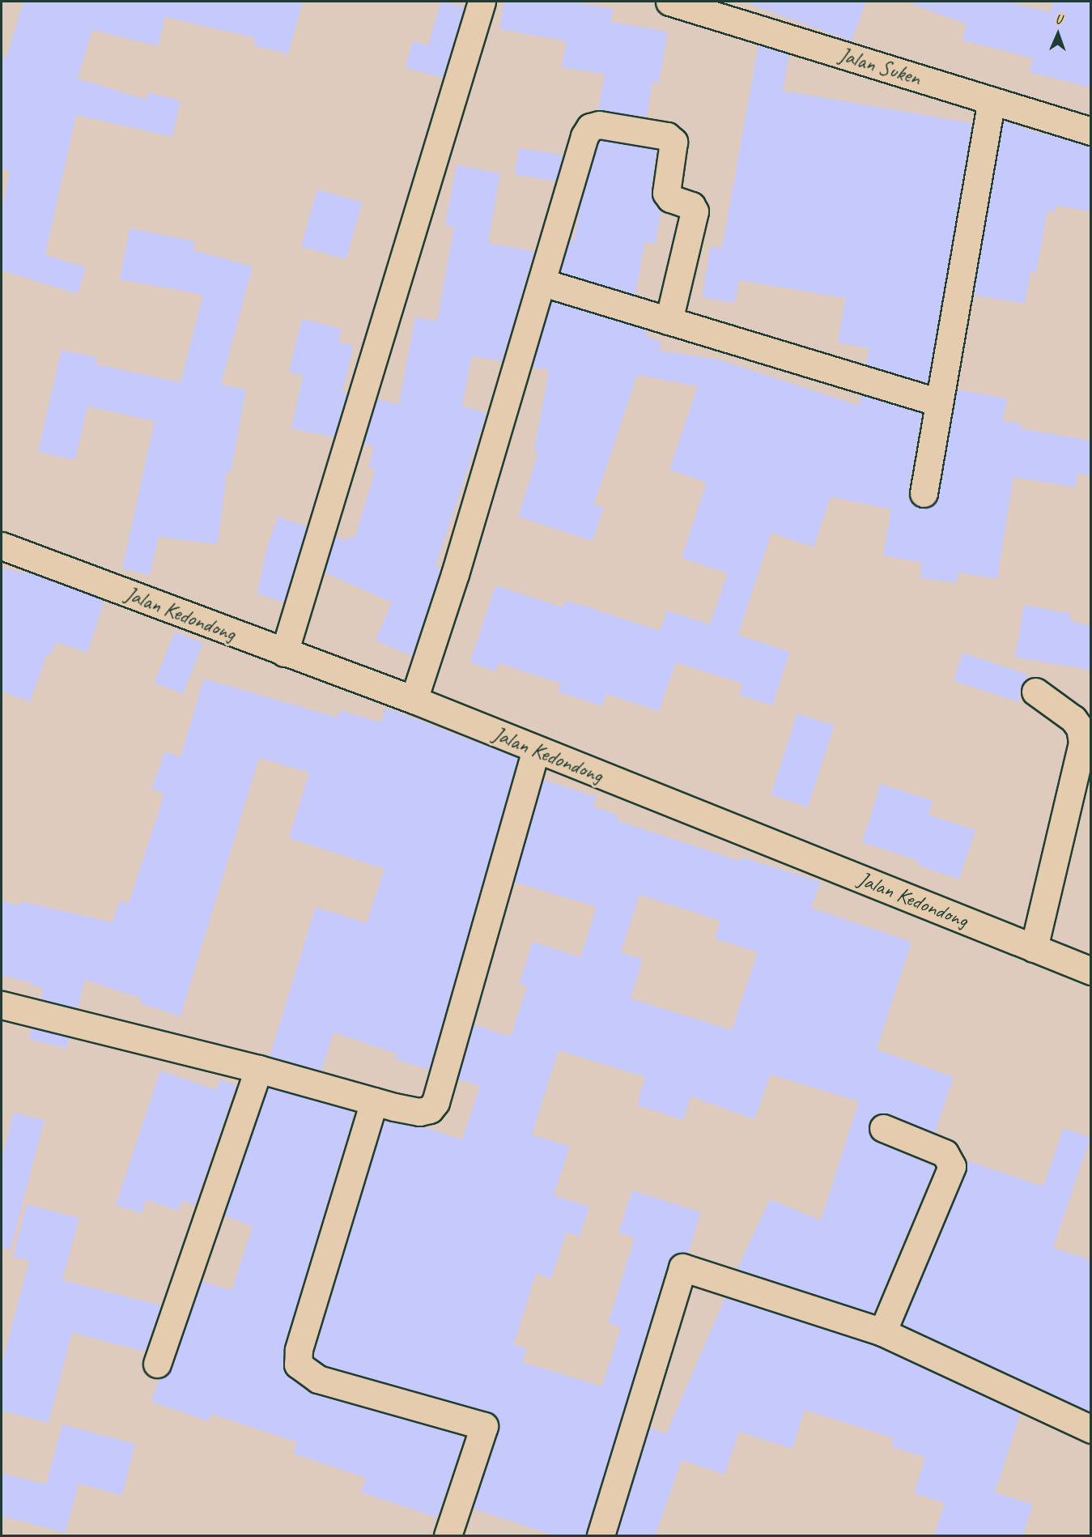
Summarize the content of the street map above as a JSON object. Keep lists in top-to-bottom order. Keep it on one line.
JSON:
{"streets":{"street":["Jalan Suken","Jalan Kedondong"]},"north":"top"}
